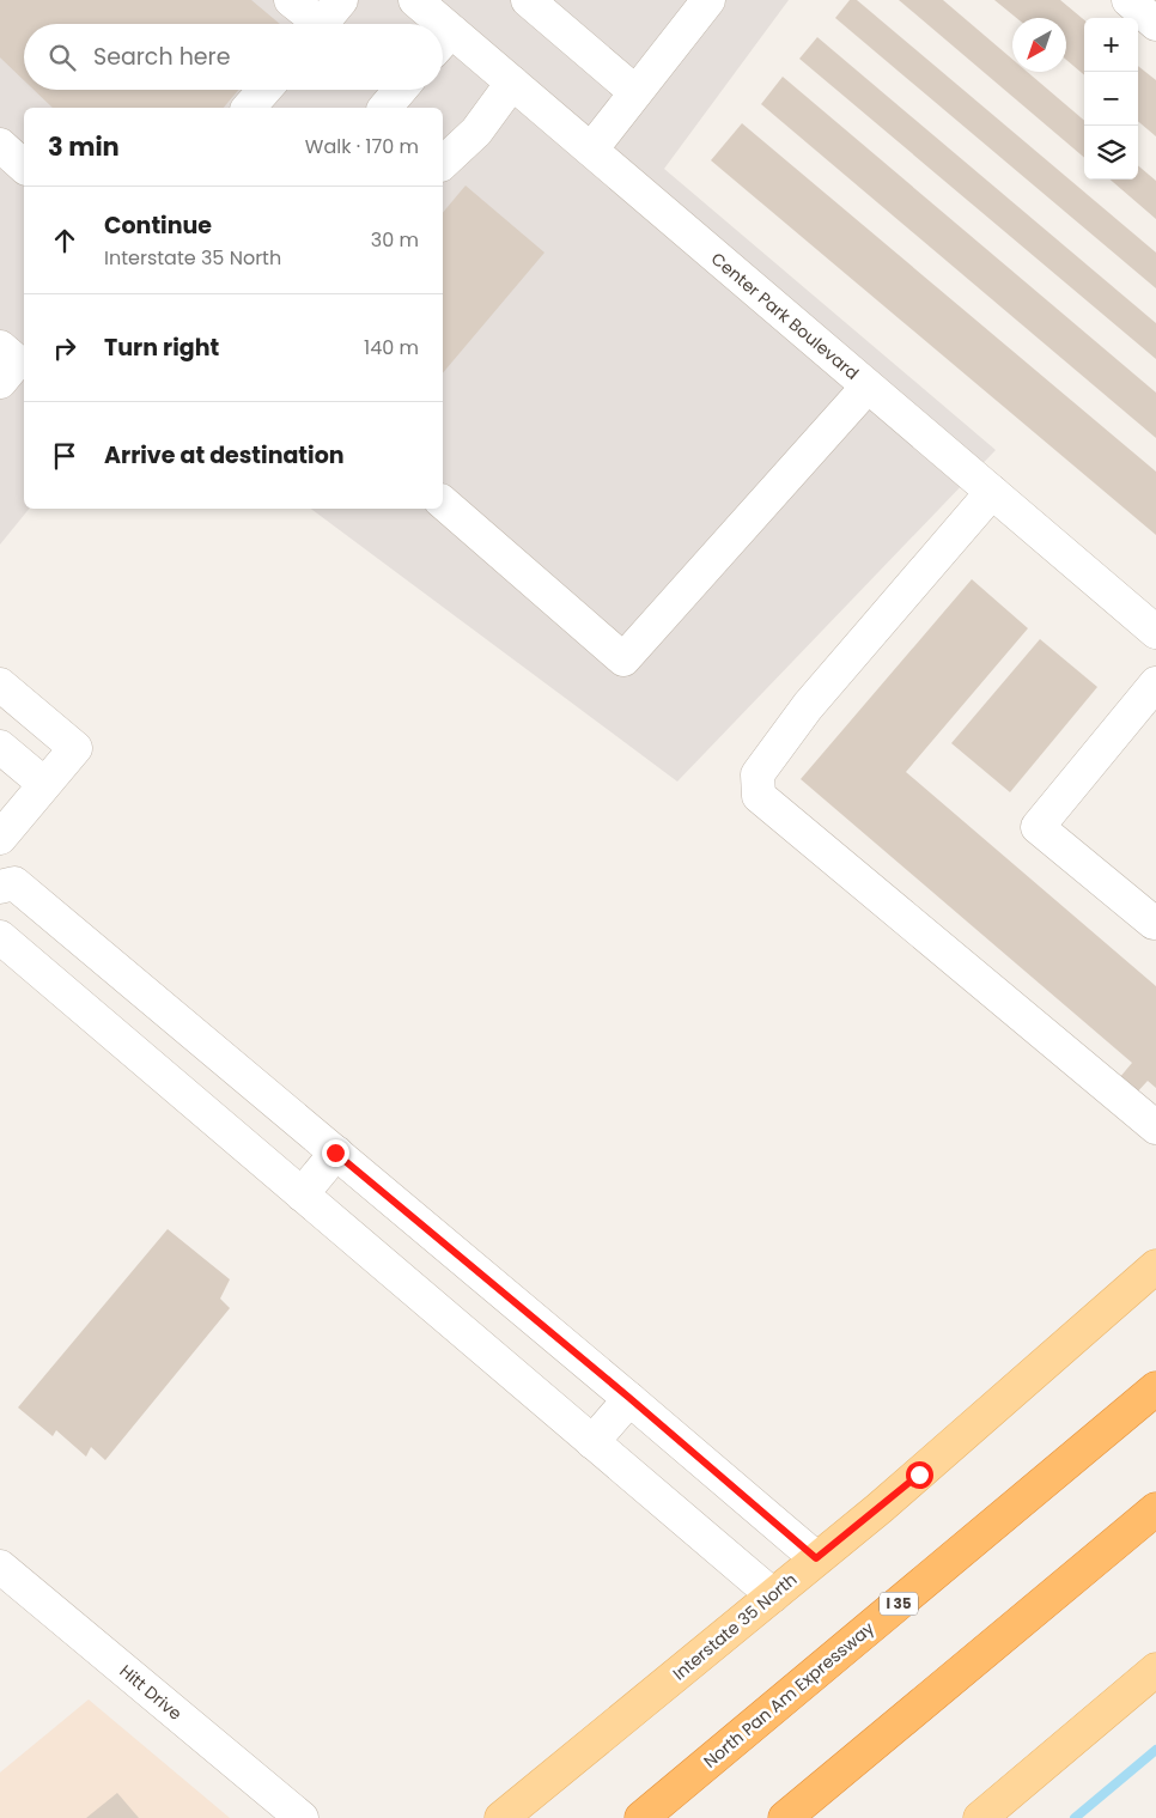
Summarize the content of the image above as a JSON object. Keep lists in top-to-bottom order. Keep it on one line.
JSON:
{"streets":{"highway":["I 35","North Pan Am Expressway"],"main road":["Interstate 35 North"],"street":["Center Park Boulevard","Hitt Drive"]},"north":"bottom left","page":{"map_buttons":["+","−"],"search":"Search here","heading":["3 min","Walk · 170 m"],"list":[["Continue","Interstate 35 North","30 m"],["Turn right","140 m"],"Arrive at destination"]}}
